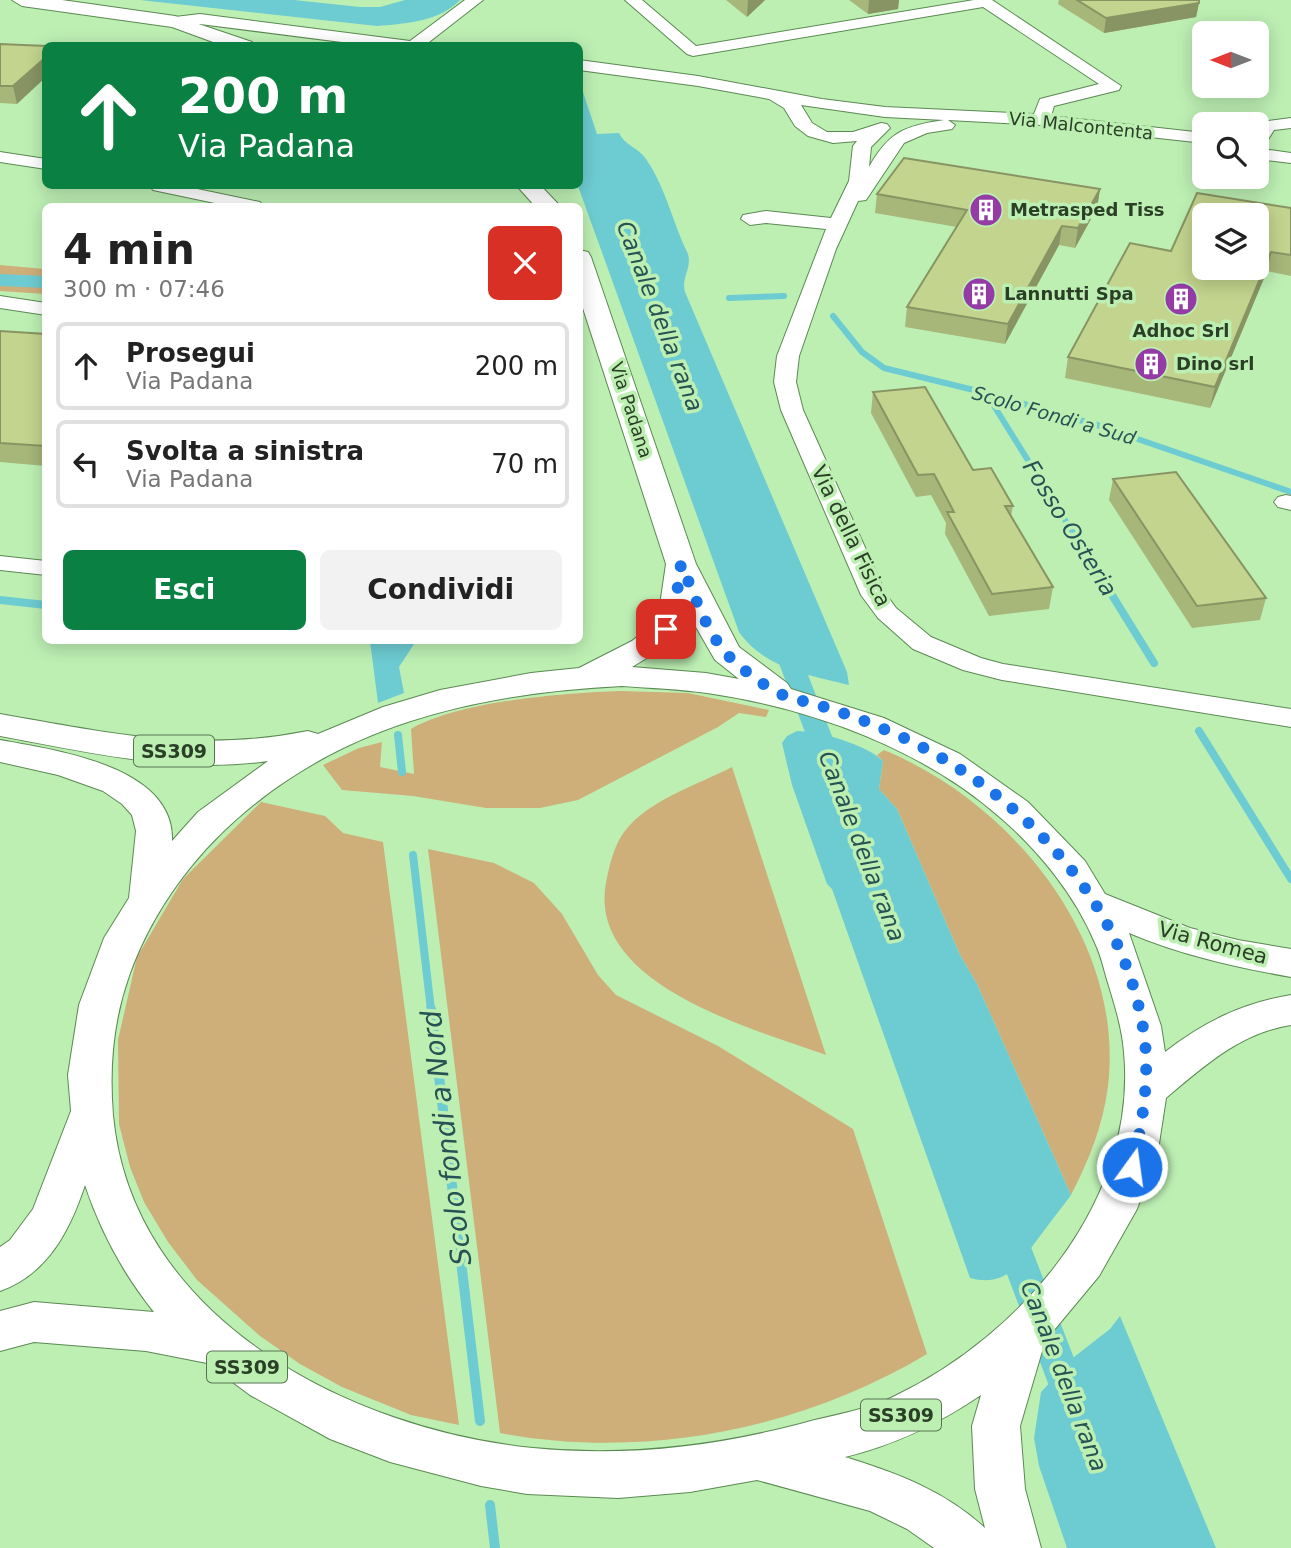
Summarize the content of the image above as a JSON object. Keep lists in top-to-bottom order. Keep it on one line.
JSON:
{"streets":{"main road":["Via Padana","SS309","Via Romea"],"street":["Via Malcontenta","Via della Fisica"]},"crossings":[["Via Malcontenta","Via della Fisica"],["Via Padana","SS309"],["SS309","Via Romea"]],"water":["Canale della rana","Scolo Fondi a Sud","Fosso Osteria","Scolo fondi a Nord"],"places":{"building":["Metrasped Tiss","Lannutti Spa","Adhoc Srl","Dino srl"]},"north":"left","page":{"turn":["200 m","Via Padana"],"heading":["4 min","300 m · 07:46"],"list":[{"name":"Prosegui","note":"Via Padana","value":"200 m"},{"name":"Svolta a sinistra","note":"Via Padana","value":"70 m"}],"buttons":["Esci","Condividi"]}}
